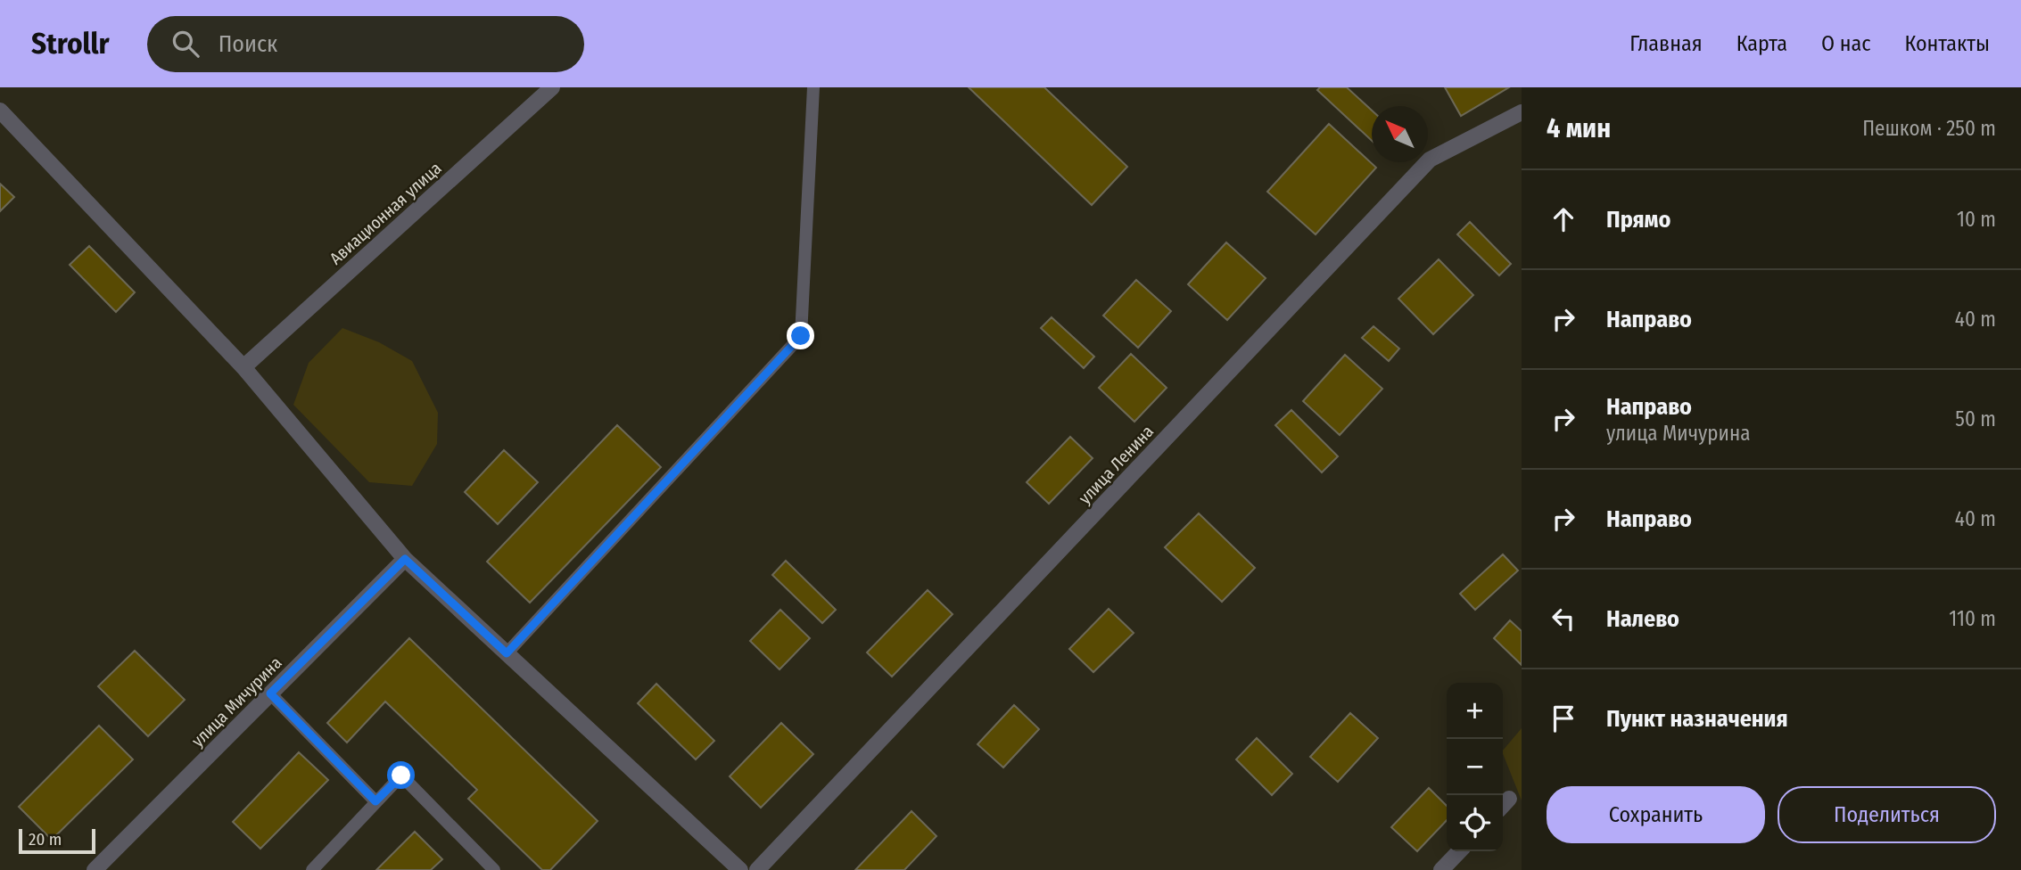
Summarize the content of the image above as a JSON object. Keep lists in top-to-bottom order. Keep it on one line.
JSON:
{"streets":{"street":["Авиационная улица","улица Ленина","улица Мичурина"]},"scale_bar":"20 m","north":"top left","page":{"header":"Strollr","search":"Поиск","nav":["Главная","Карта","О нас","Контакты"],"heading":["4 мин","Пешком · 250 m"],"list":[["Прямо","10 m"],["Направо","40 m"],["Направо","улица Мичурина","50 m"],["Направо","40 m"],["Налево","110 m"],"Пункт назначения"],"map_buttons":["+","−"],"buttons":["Сохранить","Поделиться"],"scale":"20 m"}}
